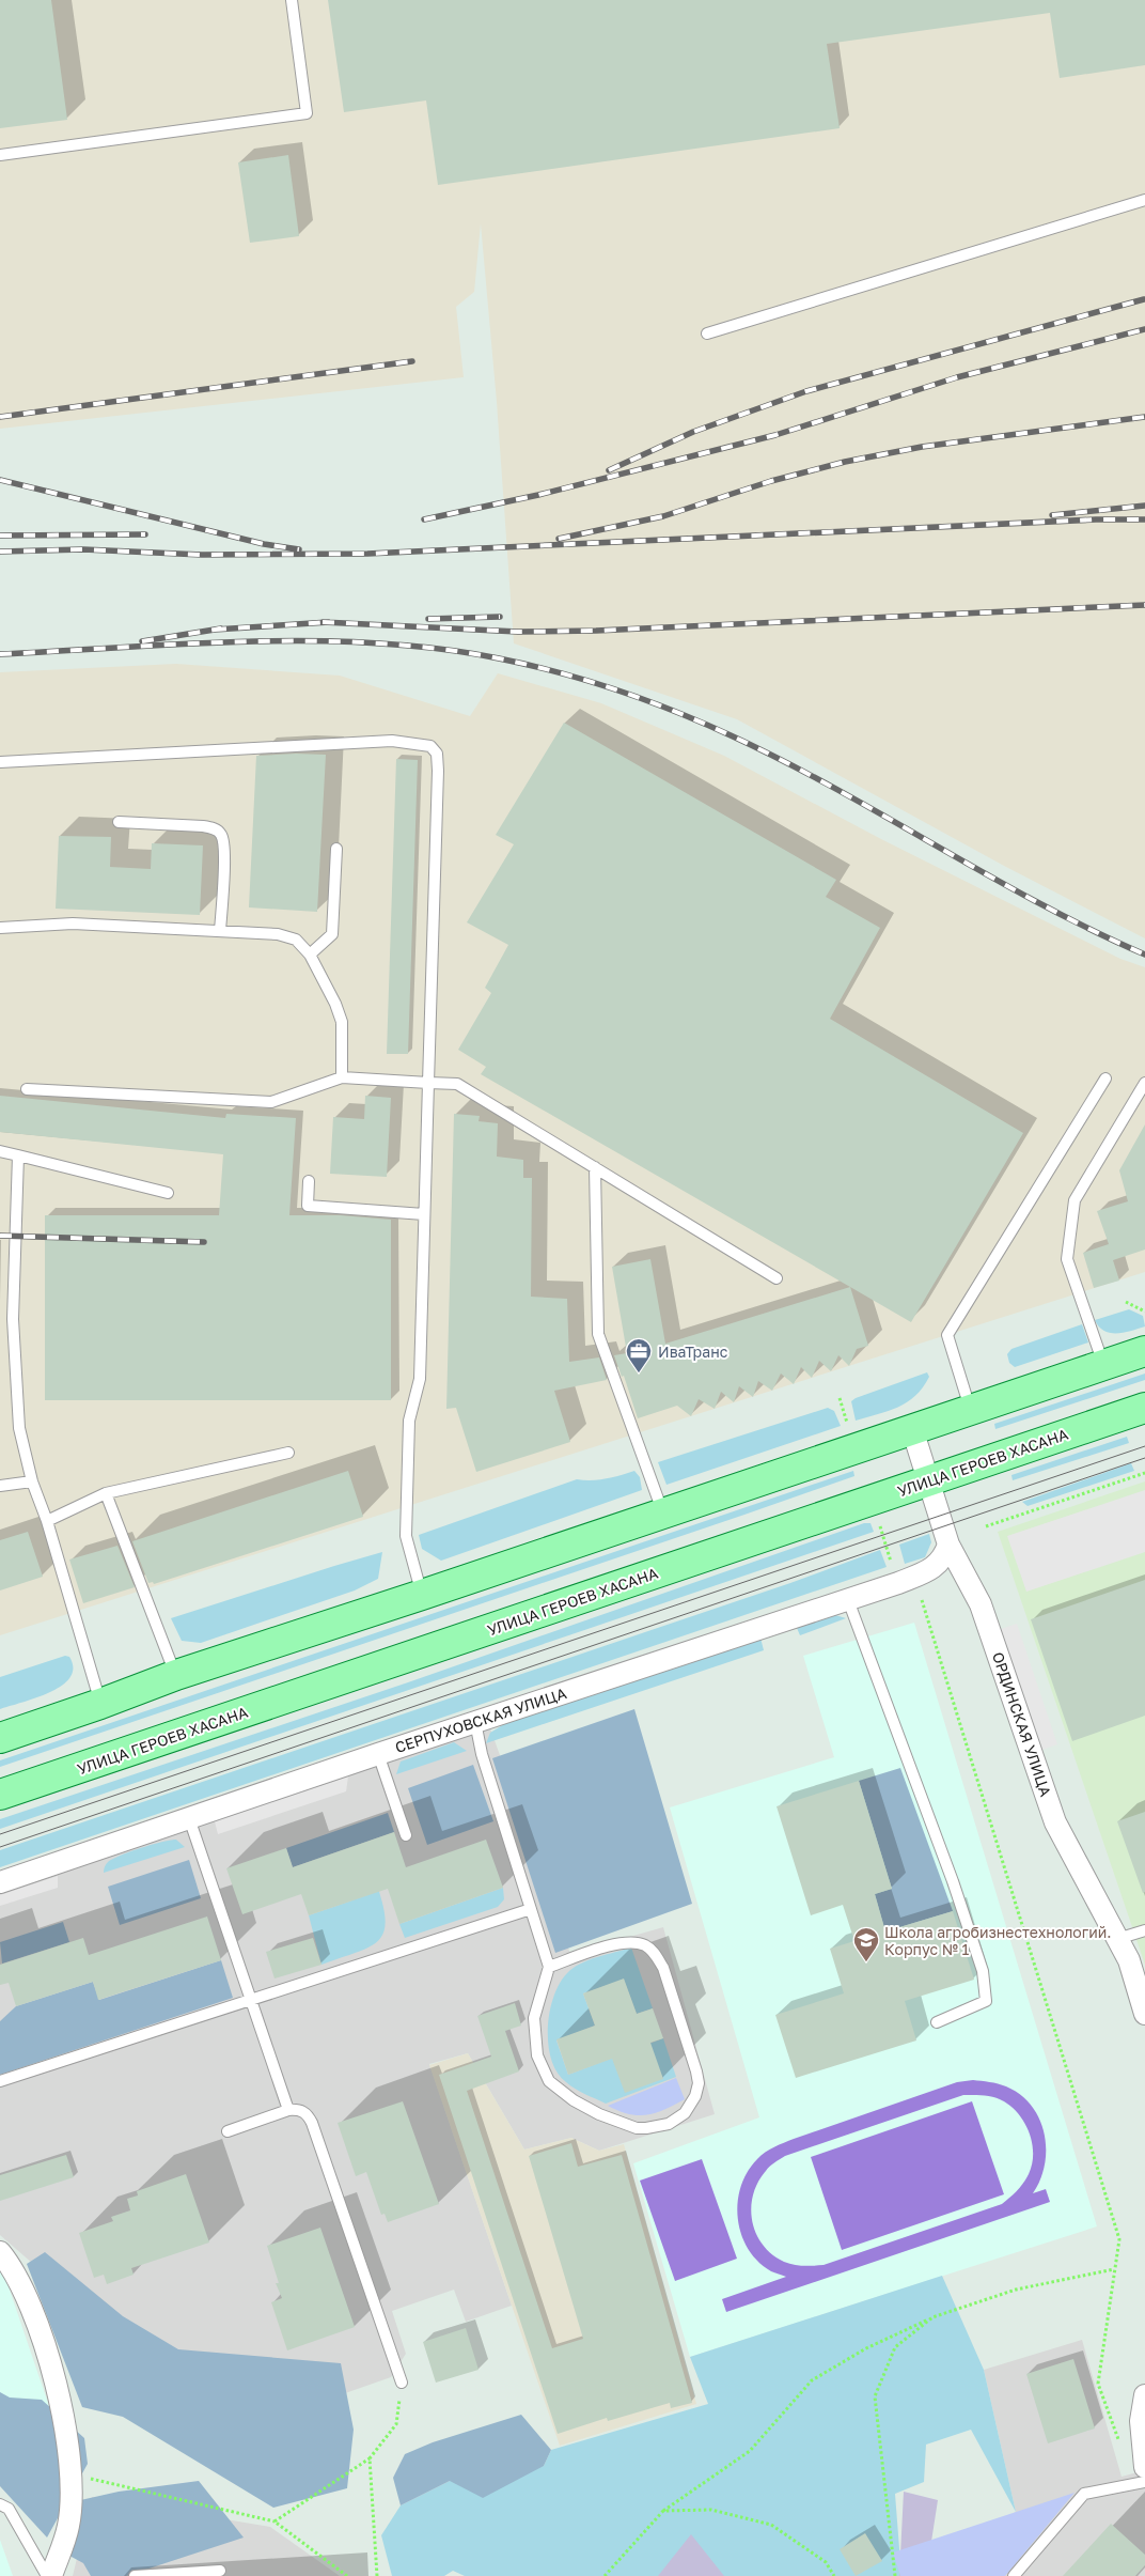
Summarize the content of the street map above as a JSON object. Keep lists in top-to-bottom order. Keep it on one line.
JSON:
{"streets":{"main road":["УЛИЦА ГЕРОЕВ ХАСАНА"],"street":["СЕРПУХОВСКАЯ УЛИЦА","ОРДИНСКАЯ УЛИЦА"]},"crossings":[["УЛИЦА ГЕРОЕВ ХАСАНА","ОРДИНСКАЯ УЛИЦА"],["СЕРПУХОВСКАЯ УЛИЦА","ОРДИНСКАЯ УЛИЦА"]],"places":{"office":["ИваТранс"],"school or university":["Школа агробизнестехнологий. Корпус № 1"]}}
